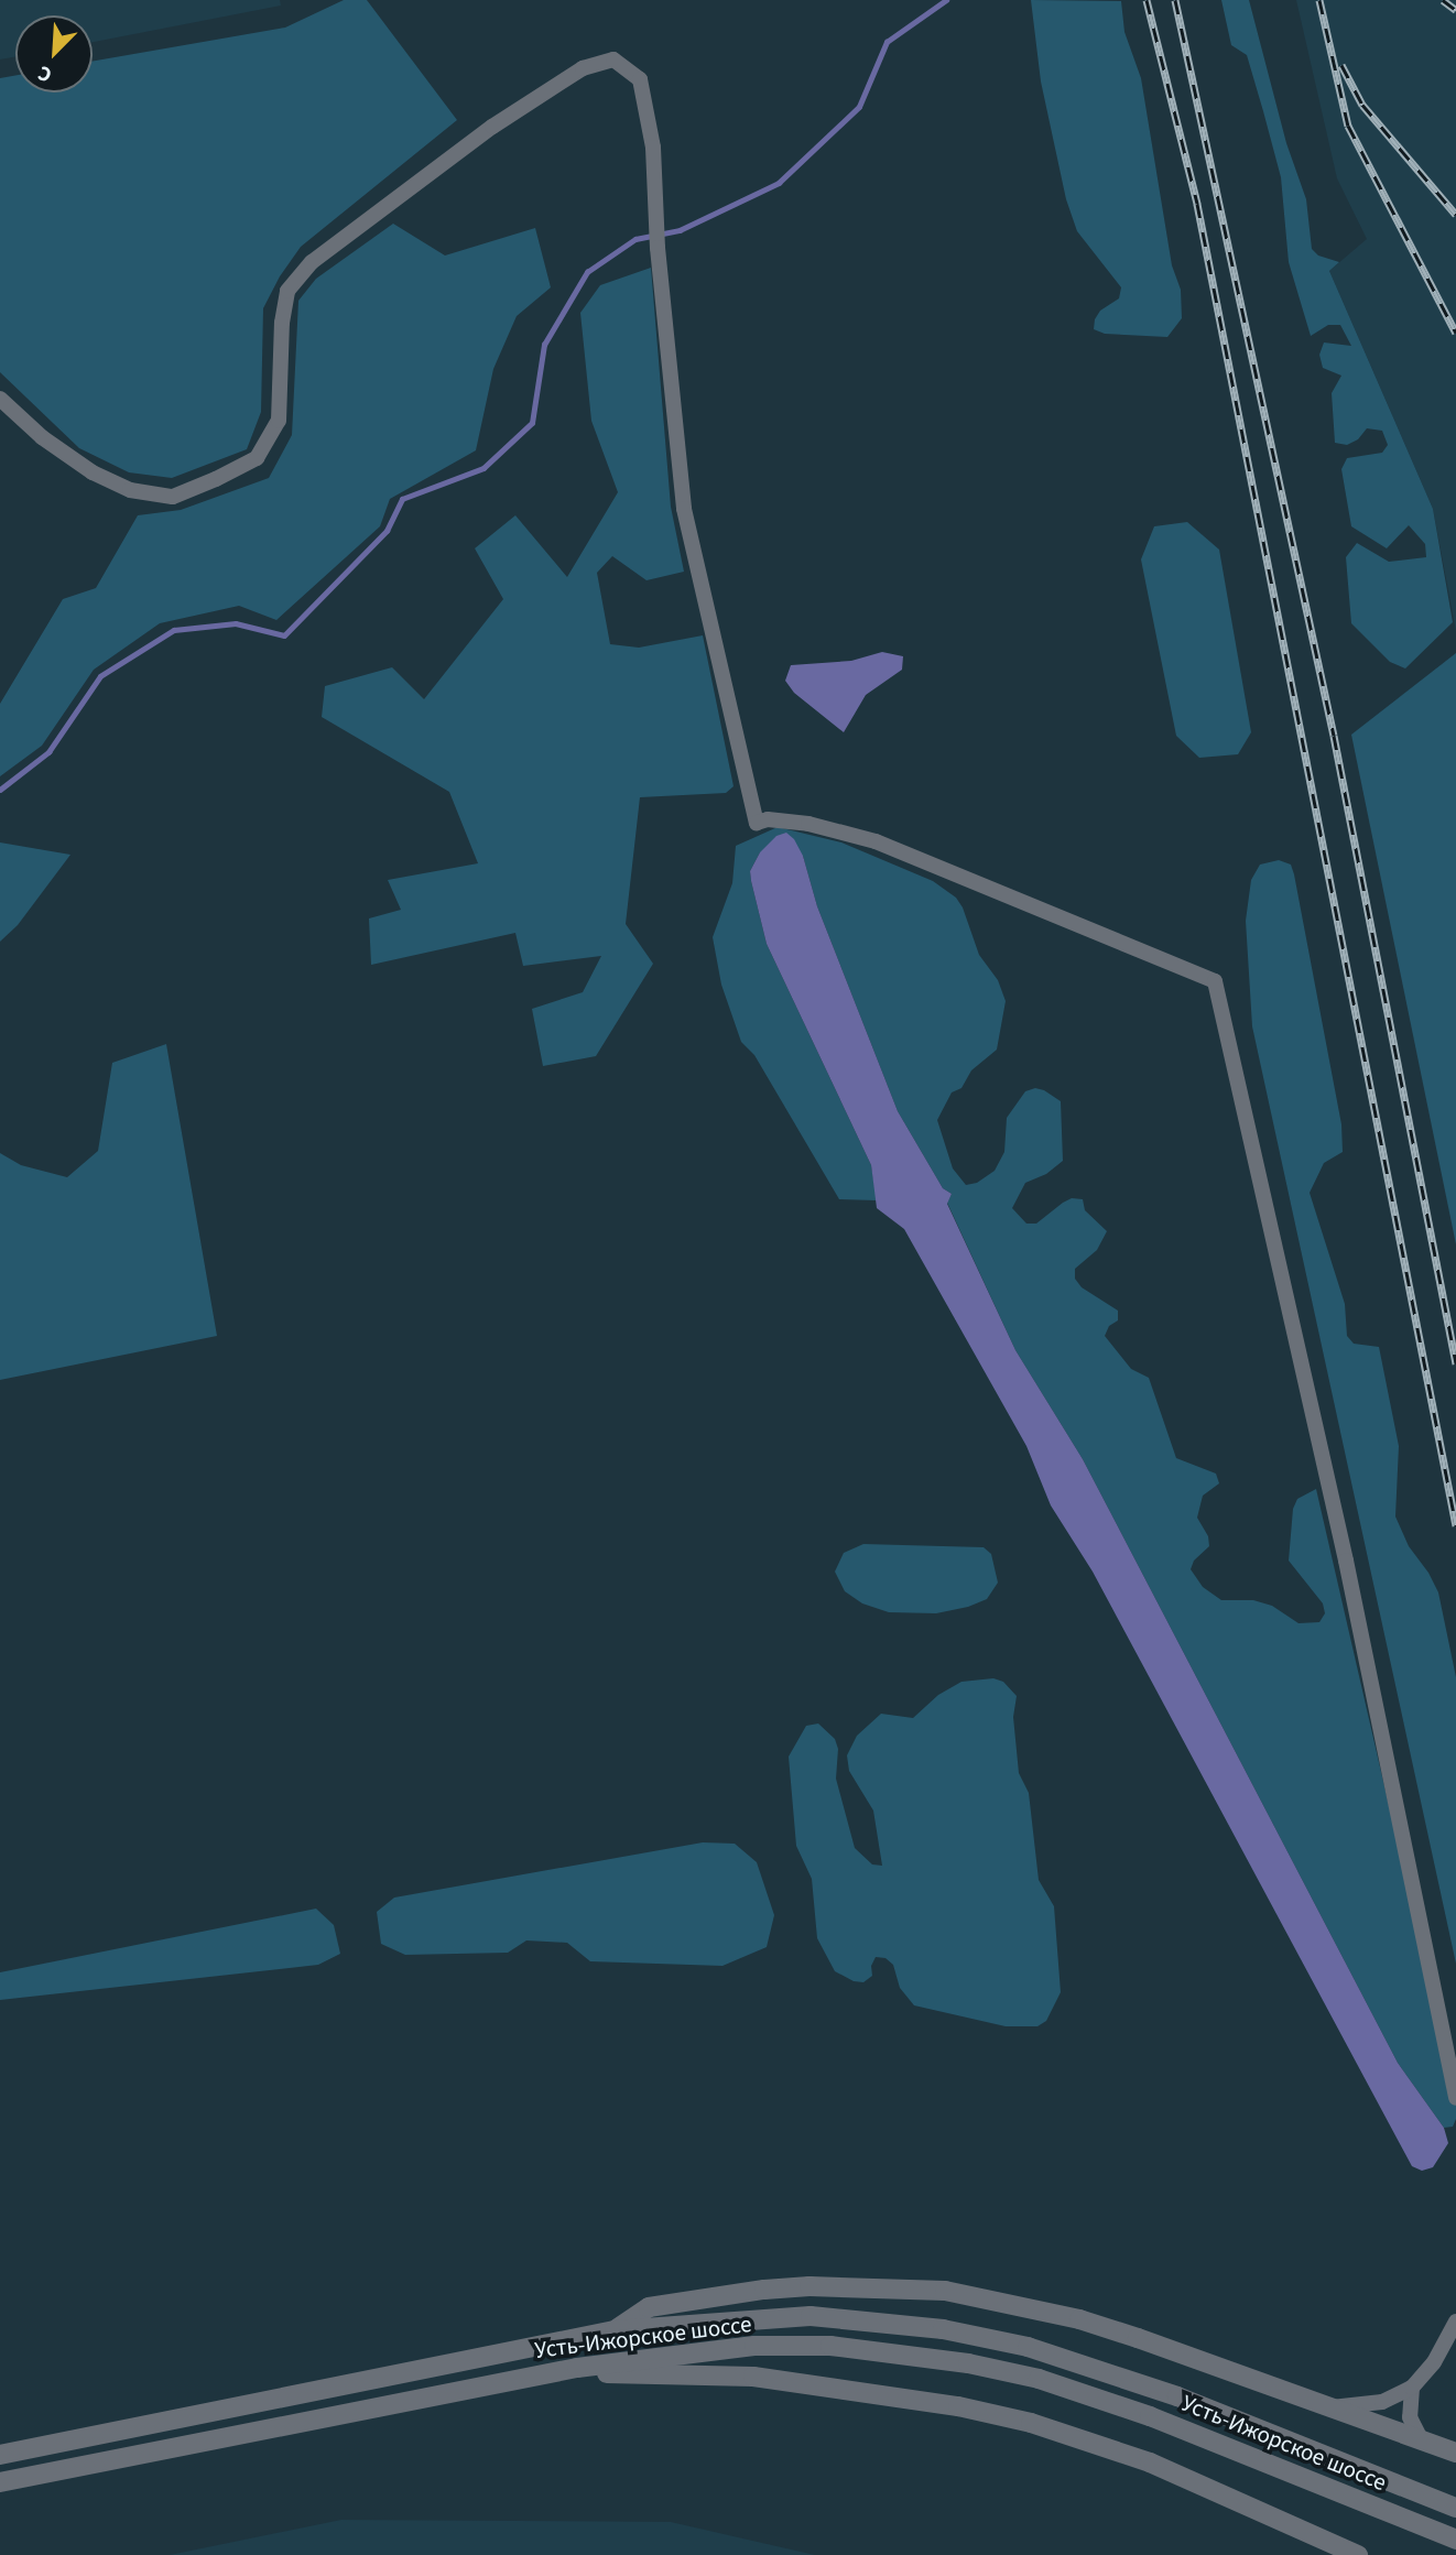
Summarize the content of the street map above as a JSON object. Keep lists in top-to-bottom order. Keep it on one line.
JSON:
{"streets":{"street":["Усть-Ижорское шоссе"]},"north":"bottom left"}
